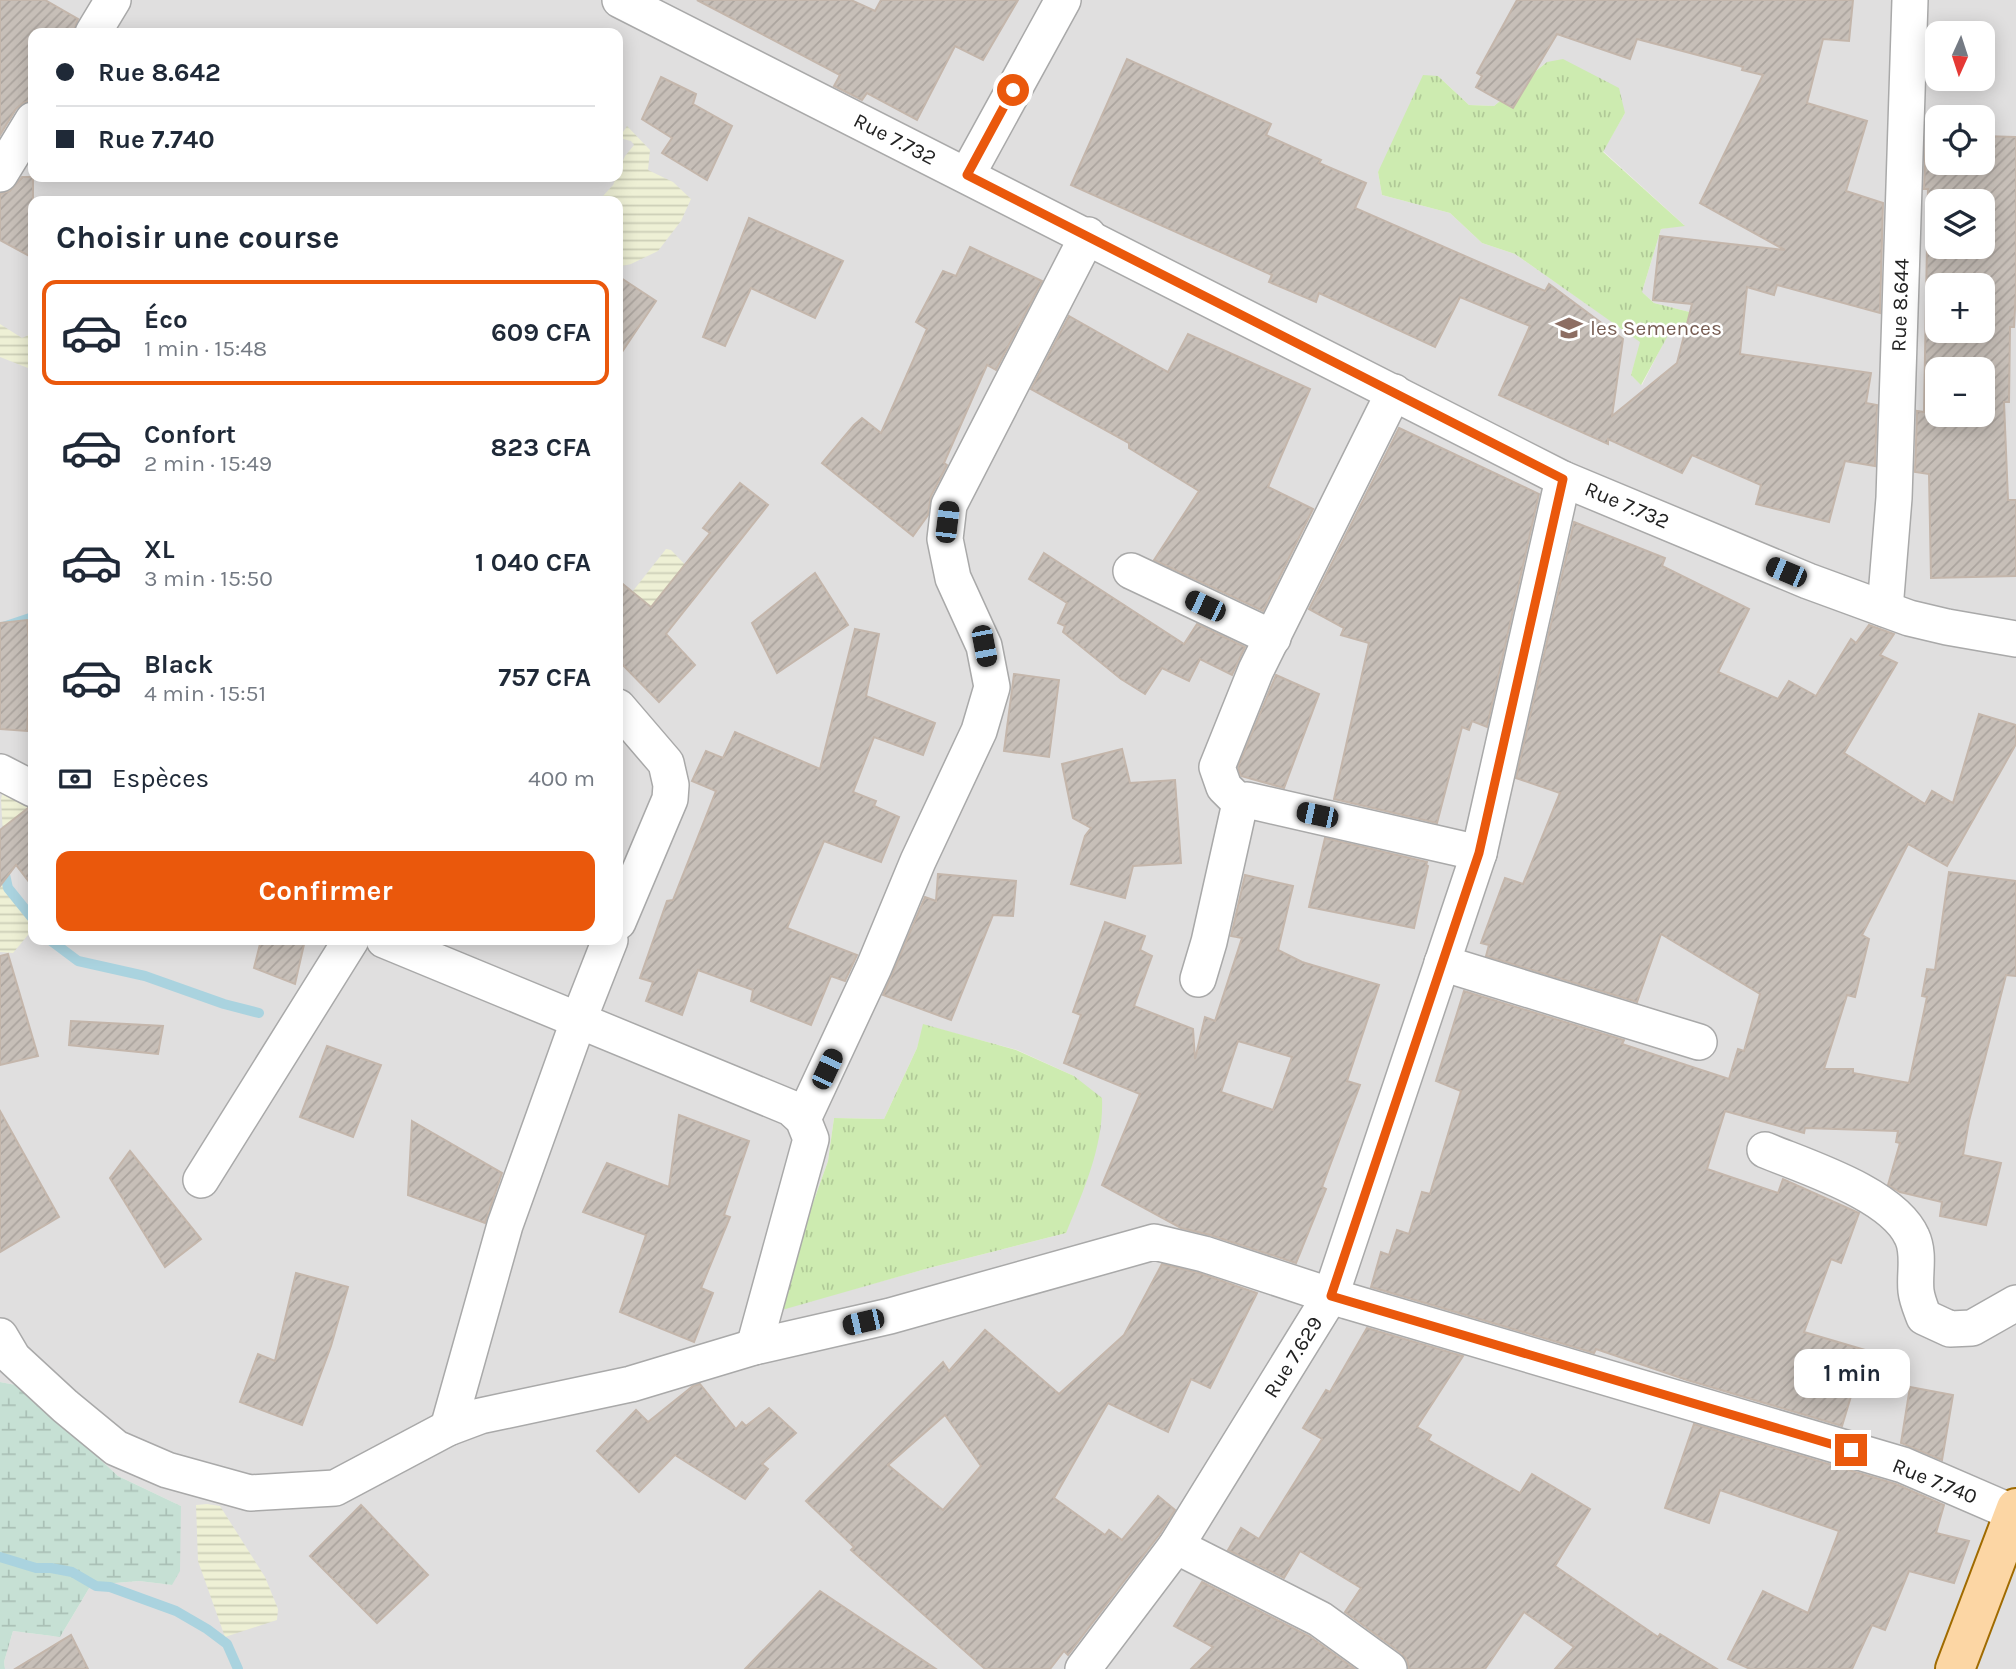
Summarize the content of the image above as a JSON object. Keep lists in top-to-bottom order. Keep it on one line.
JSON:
{"streets":{"street":["Rue 7.732","Rue 8.644","Rue 7.629","Rue 7.740"]},"crossings":[["Rue 7.732","Rue 8.644"],["Rue 7.732","Rue 7.629"],["Rue 7.629","Rue 7.740"]],"places":{"school or university":["les Semences"]},"north":"bottom","page":{"map_buttons":["+","−"],"banner":["Rue 8.642","Rue 7.740"],"heading":"Choisir une course","list":[{"name":"Éco","note":"1 min · 15:48","value":"609 CFA"},{"name":"Confort","note":"2 min · 15:49","value":"823 CFA"},{"name":"XL","note":"3 min · 15:50","value":"1 040 CFA"},{"name":"Black","note":"4 min · 15:51","value":"757 CFA"}],"pay":["Espèces","400 m"],"buttons":"Confirmer","bubble":"1 min"}}
